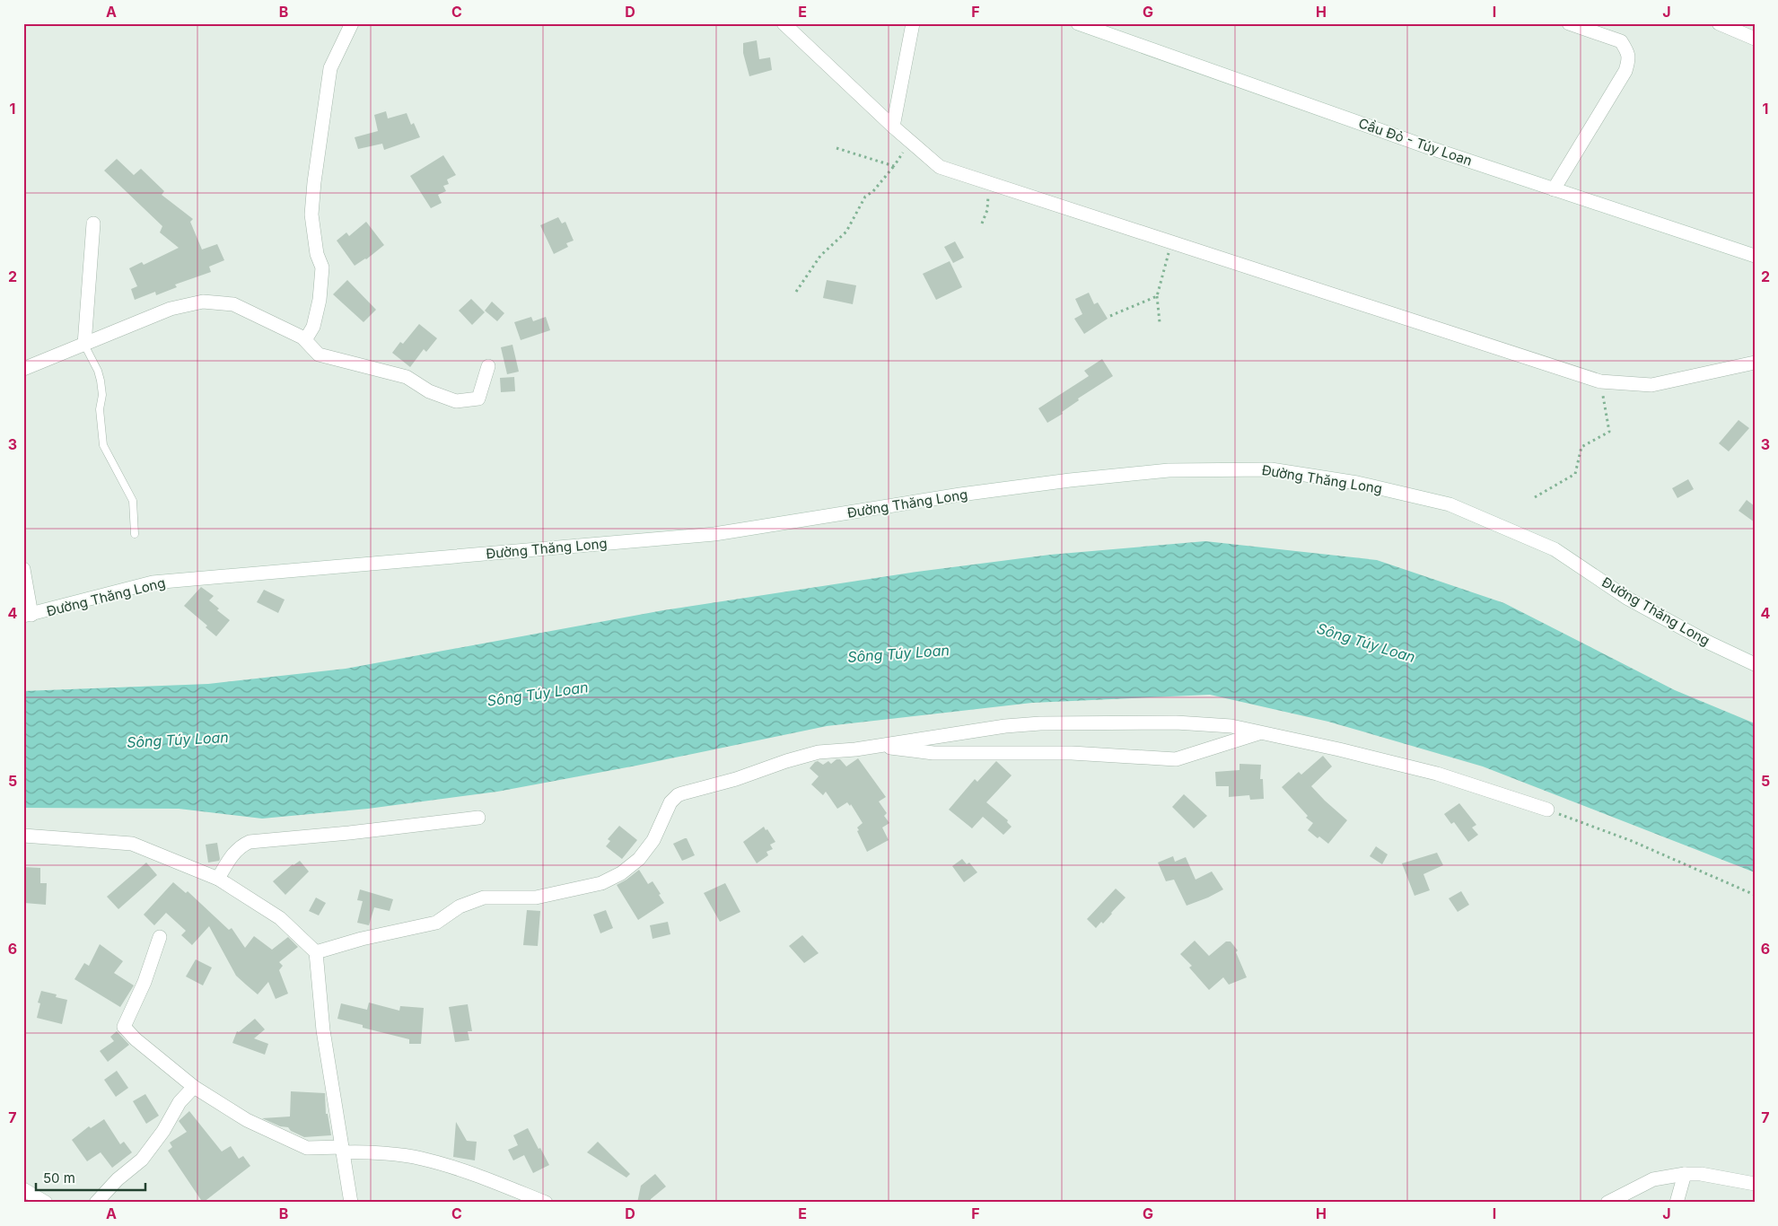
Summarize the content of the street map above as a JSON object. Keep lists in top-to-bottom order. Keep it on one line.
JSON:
{"streets":{"street":["Cầu Đỏ - Túy Loan","Đường Thăng Long"]},"water":["Sông Túy Loan"],"scale_bar":"50 m","grid":{"columns":["A","B","C","D","E","F","G","H","I","J"],"rows":["1","2","3","4","5","6","7"]}}
